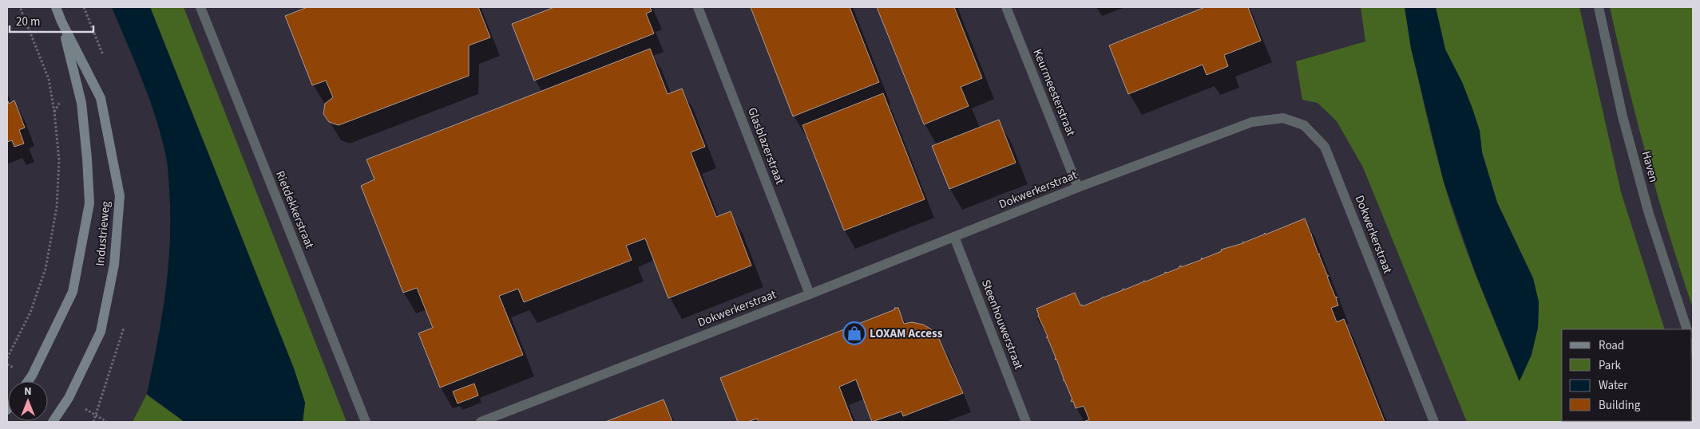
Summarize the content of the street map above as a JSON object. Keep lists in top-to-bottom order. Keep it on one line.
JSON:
{"streets":{"street":["Keurmeesterstraat","Glasblazerstraat","Haven","Dokwerkerstraat","Rietdekkerstraat","Industrieweg","Steenhouwerstraat"]},"crossings":[["Keurmeesterstraat","Dokwerkerstraat"],["Glasblazerstraat","Dokwerkerstraat"],["Dokwerkerstraat","Steenhouwerstraat"]],"places":{"shop":["LOXAM Access"]},"legend":["Road","Park","Water","Building"],"scale_bar":"20 m","north":"top"}
